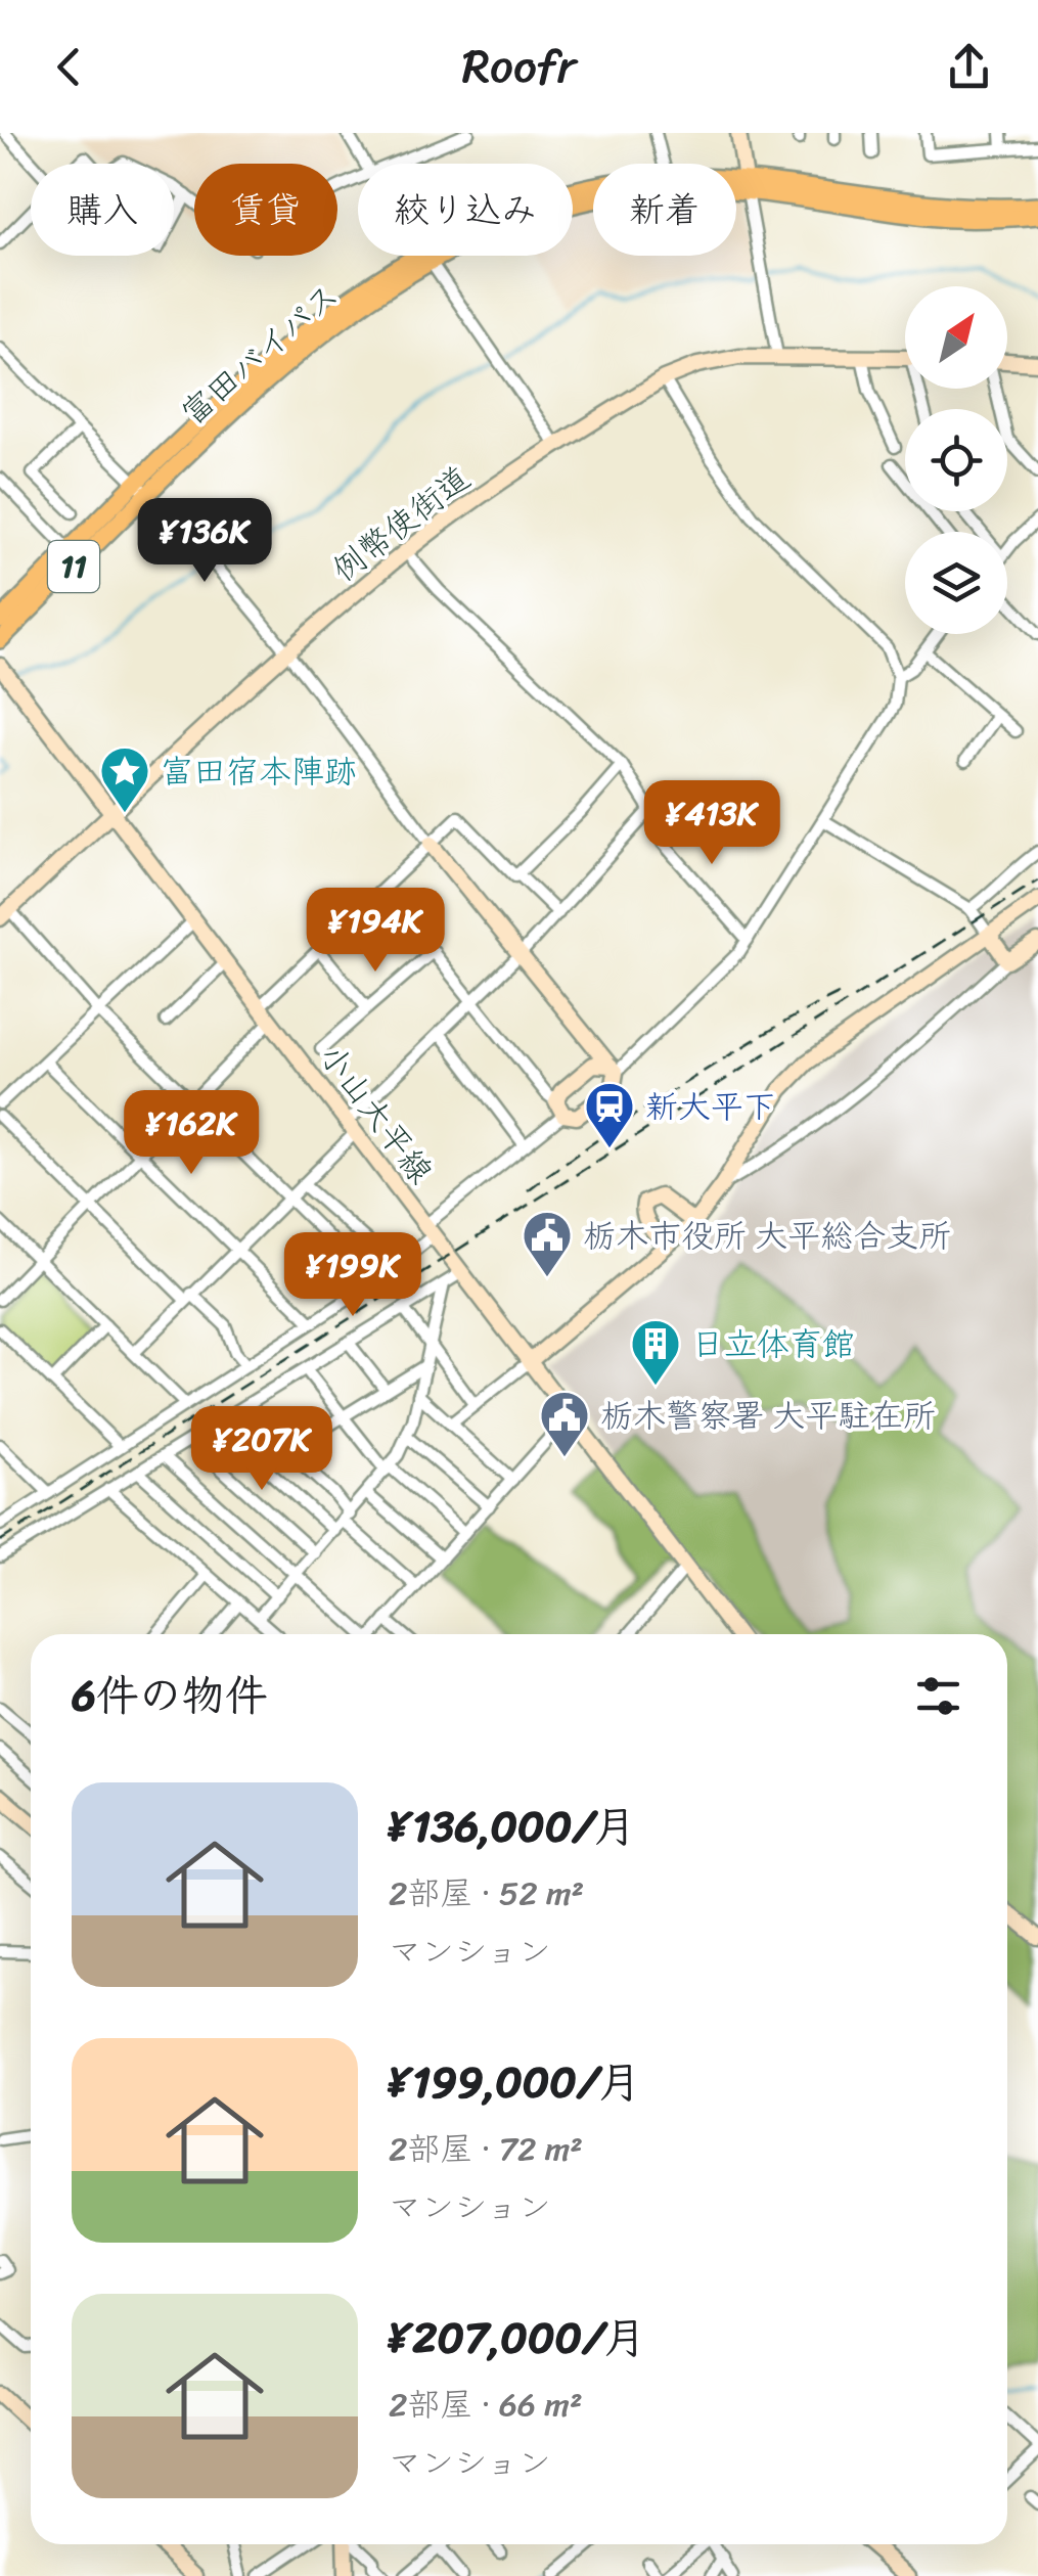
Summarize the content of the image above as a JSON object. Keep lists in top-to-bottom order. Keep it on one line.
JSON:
{"streets":{"main road":["富田バイパス","11"],"street":["例幣使街道","小山大平線"]},"crossings":[["例幣使街道","小山大平線"]],"places":{"place":["富田宿本陣跡"],"station":["新大平下"],"public building":["栃木市役所 大平総合支所","栃木警察署 大平駐在所"],"building":["日立体育館"]},"north":"top right","page":{"header":"Roofr","chip":["購入","賃貸","絞り込み","新着"],"price":["¥136K","¥413K","¥194K","¥162K","¥199K","¥207K"],"heading":"6件の物件","list":[{"name":"¥136,000/月","note":"2部屋 · 52 m² · マンション"},{"name":"¥199,000/月","note":"2部屋 · 72 m² · マンション"},{"name":"¥207,000/月","note":"2部屋 · 66 m² · マンション"}]}}
